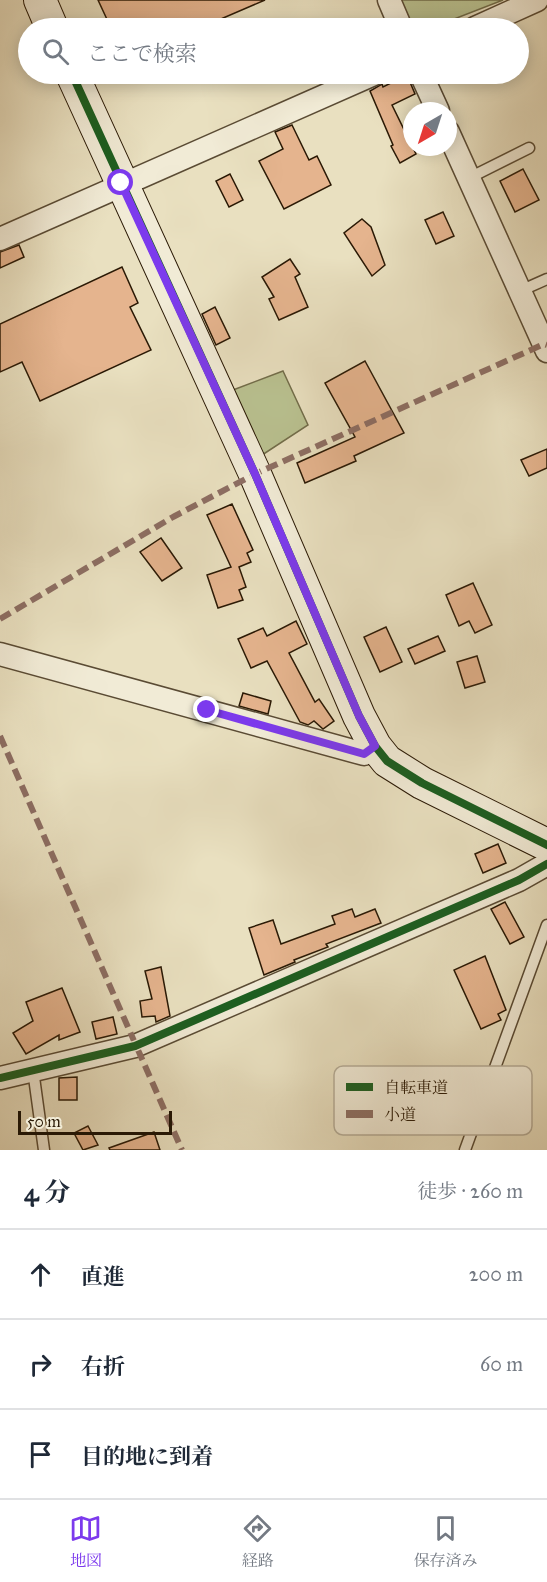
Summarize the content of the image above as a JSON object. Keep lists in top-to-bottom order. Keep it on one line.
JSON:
{"legend":["自転車道","小道"],"scale_bar":"50 m","north":"bottom left","page":{"search":"ここで検索","scale":"50 m","heading":["4 分","徒歩 · 260 m"],"list":[["直進","200 m"],["右折","60 m"],"目的地に到着"],"nav":["地図","経路","保存済み"]}}
